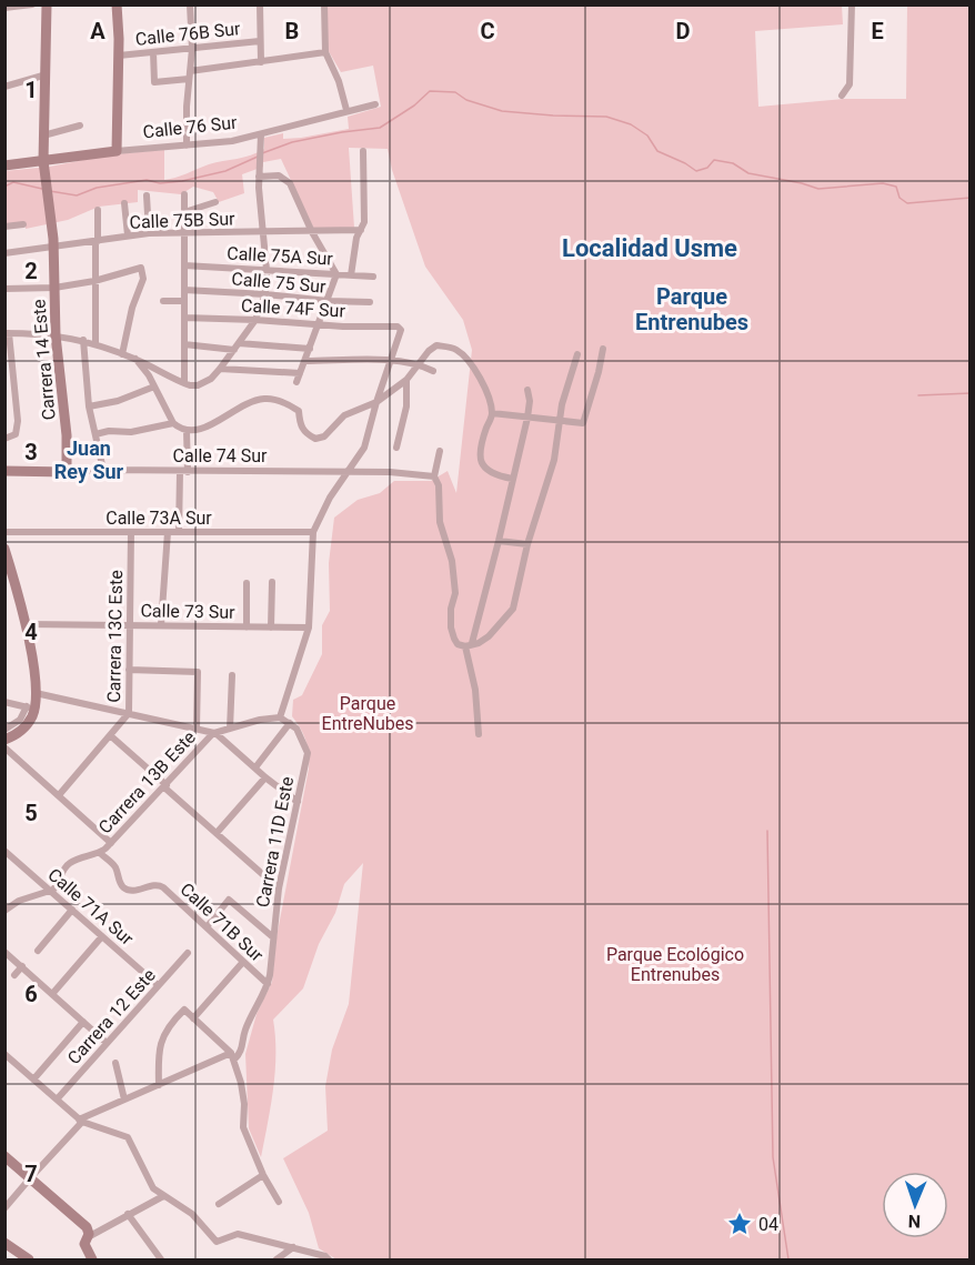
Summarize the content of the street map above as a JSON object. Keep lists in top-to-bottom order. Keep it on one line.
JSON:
{"streets":{"street":["Calle 76B Sur","Calle 76 Sur","Calle 75B Sur","Calle 75A Sur","Calle 75 Sur","Calle 74F Sur","Carrera 14 Este","Calle 74 Sur","Calle 73A Sur","Calle 73 Sur","Carrera 13C Este","Carrera 13B Este","Carrera 11D Este","Calle 71A Sur","Calle 71B Sur","Carrera 12 Este"]},"crossings":[["Calle 76 Sur","Carrera 14 Este"],["Calle 75B Sur","Carrera 14 Este"],["Carrera 14 Este","Calle 74 Sur"],["Calle 73A Sur","Carrera 13C Este"],["Calle 73 Sur","Carrera 13C Este"],["Carrera 13B Este","Calle 71A Sur"],["Carrera 13B Este","Calle 71B Sur"],["Carrera 11D Este","Calle 71B Sur"],["Calle 71A Sur","Carrera 12 Este"]],"districts":["Localidad Usme","Parque Entrenubes","Juan Rey Sur"],"parks":["Parque EntreNubes","Parque Ecológico Entrenubes"],"places":{"place":["04"]},"north":"bottom","grid":{"columns":["A","B","C","D","E"],"rows":["1","2","3","4","5","6","7"]}}
